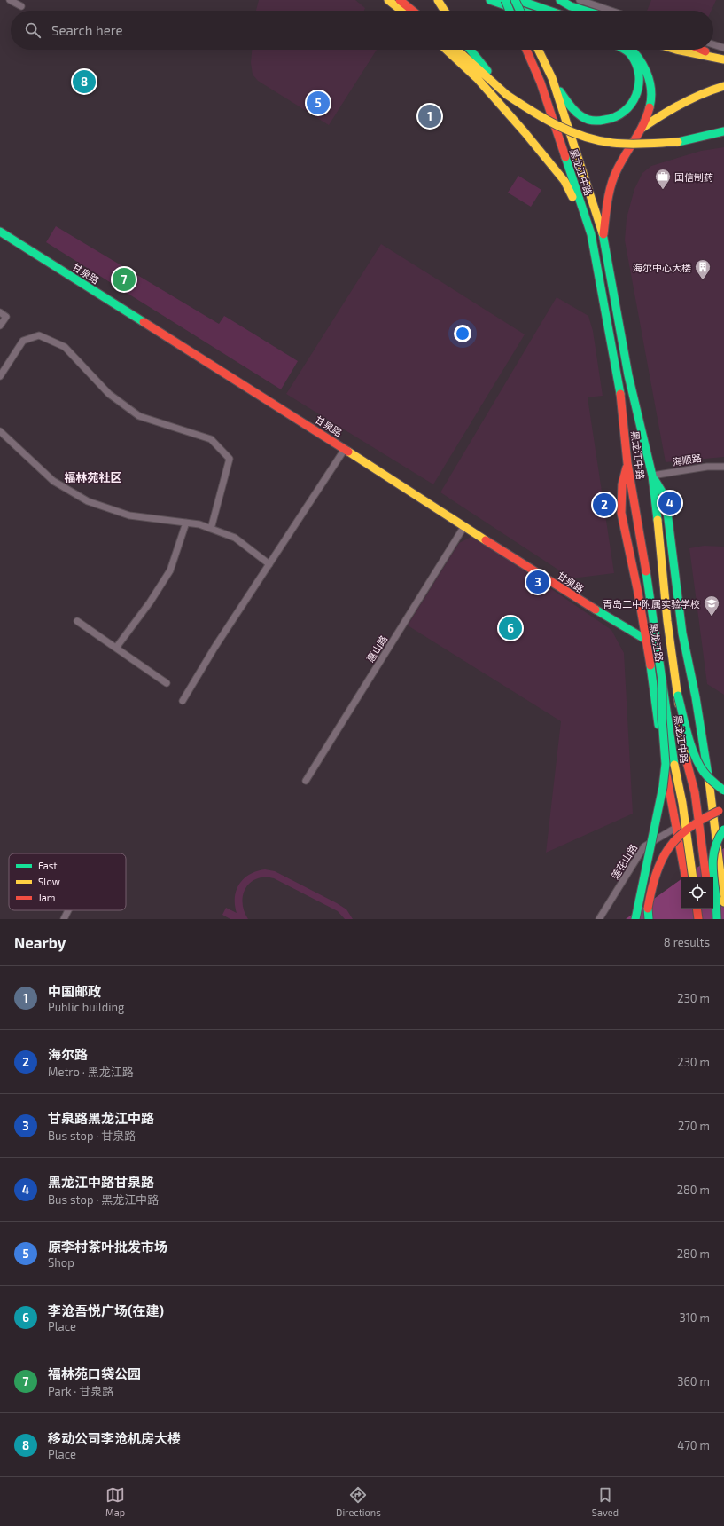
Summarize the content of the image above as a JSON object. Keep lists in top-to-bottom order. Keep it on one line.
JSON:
{"streets":{"main road":["黑龙江中路","甘泉路","黑龙江路"],"street":["海顺路","惠山路","莲花山路"]},"crossings":[["黑龙江中路","海顺路"],["黑龙江中路","黑龙江路"],["黑龙江中路","莲花山路"],["甘泉路","黑龙江路"],["甘泉路","惠山路"],["黑龙江路","莲花山路"]],"districts":["福林苑社区"],"places":{"office":["国信制药"],"building":["海尔中心大楼"],"school or university":["青岛二中附属实验学校"]},"legend":["Fast","Slow","Jam"],"page":{"search":"Search here","pins":["8","5","1","7","4","2","3","6"],"heading":["Nearby","8 results"],"list":[{"mark":"1","name":"中国邮政","note":"Public building","value":"230 m"},{"mark":"2","name":"海尔路","note":"Metro · 黑龙江路","value":"230 m"},{"mark":"3","name":"甘泉路黑龙江中路","note":"Bus stop · 甘泉路","value":"270 m"},{"mark":"4","name":"黑龙江中路甘泉路","note":"Bus stop · 黑龙江中路","value":"280 m"},{"mark":"5","name":"原李村茶叶批发市场","note":"Shop","value":"280 m"},{"mark":"6","name":"李沧吾悦广场(在建)","note":"Place","value":"310 m"},{"mark":"7","name":"福林苑口袋公园","note":"Park · 甘泉路","value":"360 m"},{"mark":"8","name":"移动公司李沧机房大楼","note":"Place","value":"470 m"}],"nav":["Map","Directions","Saved"]}}
